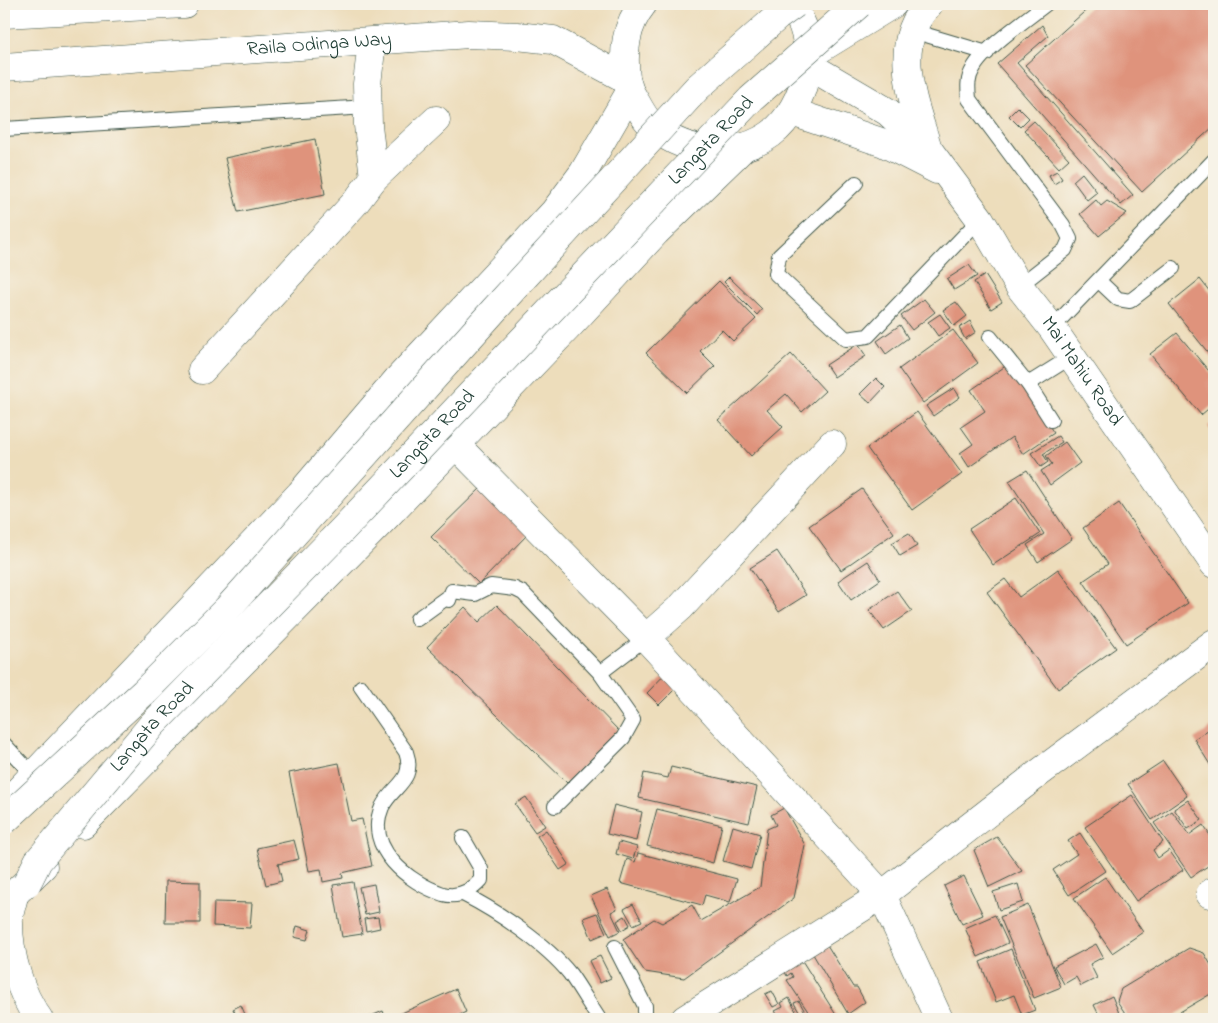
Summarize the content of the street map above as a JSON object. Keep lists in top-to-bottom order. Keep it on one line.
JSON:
{"streets":{"main road":["Raila Odinga Way","Langata Road","Mai Mahiu Road"]}}
